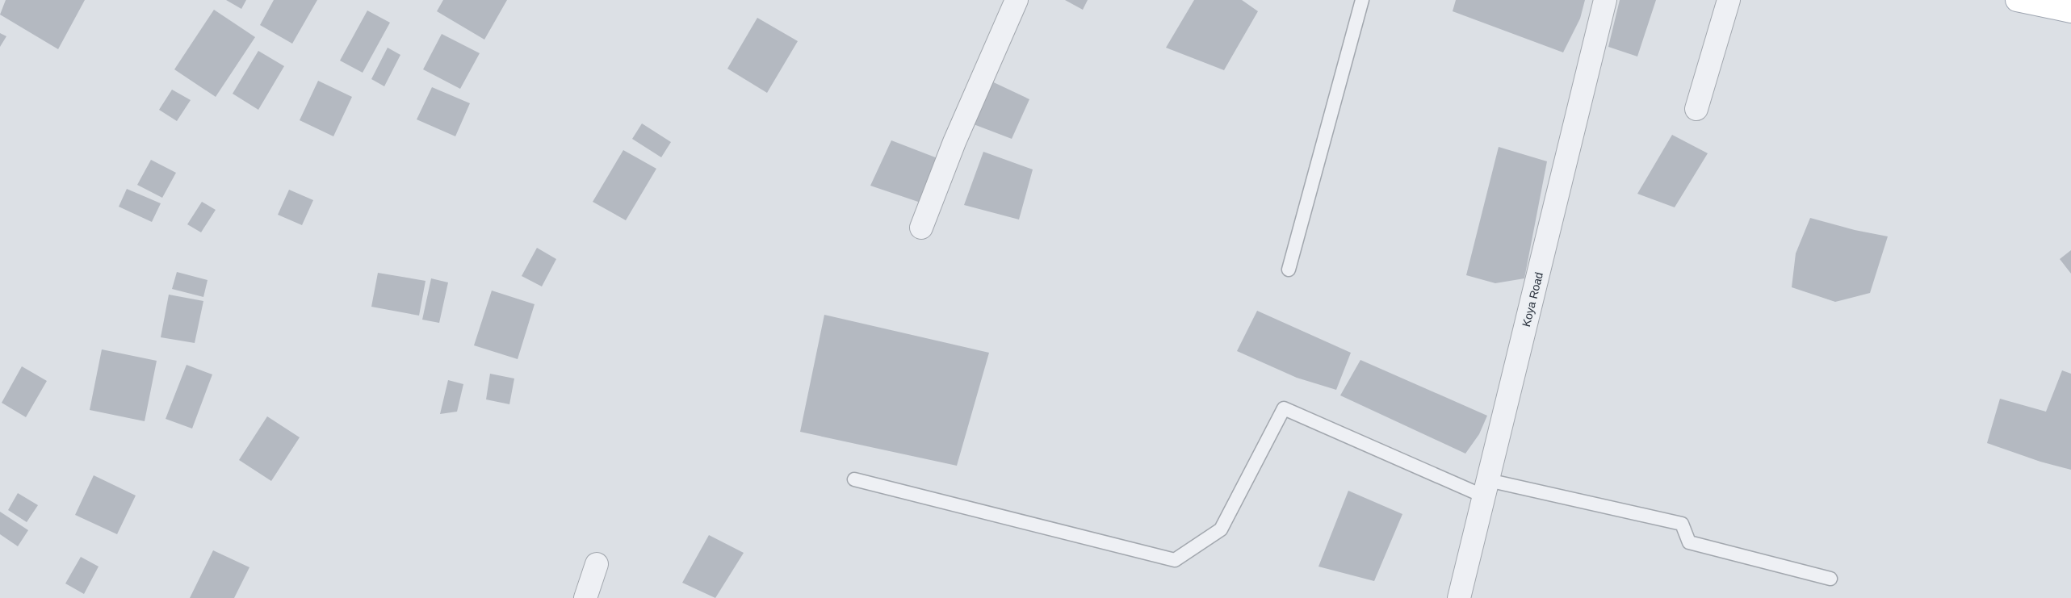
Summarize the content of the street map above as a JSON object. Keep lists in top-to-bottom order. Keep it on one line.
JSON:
{"streets":{"street":["Koya Road"]}}
